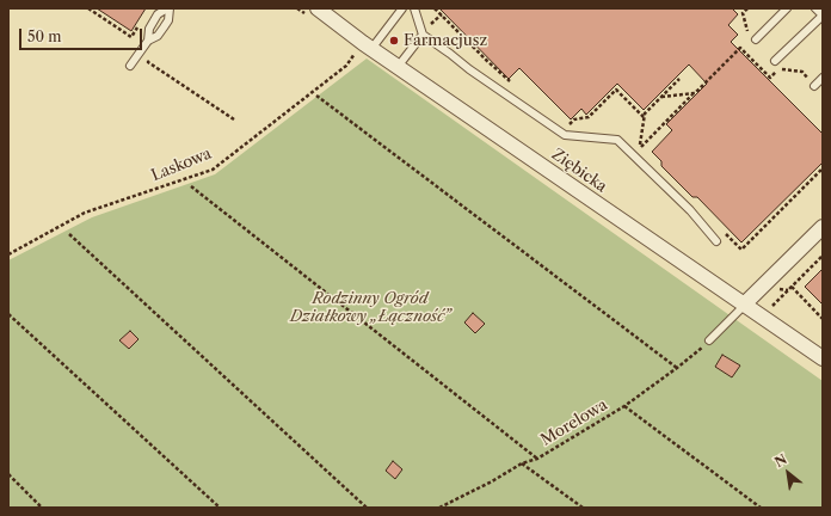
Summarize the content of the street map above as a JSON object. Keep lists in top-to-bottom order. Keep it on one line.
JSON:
{"streets":{"street":["Ziębicka"],"path":["Laskowa","Morelowa"]},"crossings":[["Laskowa","Ziębicka"]],"parks":["Rodzinny Ogród Działkowy „Łączność”"],"places":["Farmacjusz"],"scale_bar":"50 m","north":"top left"}
